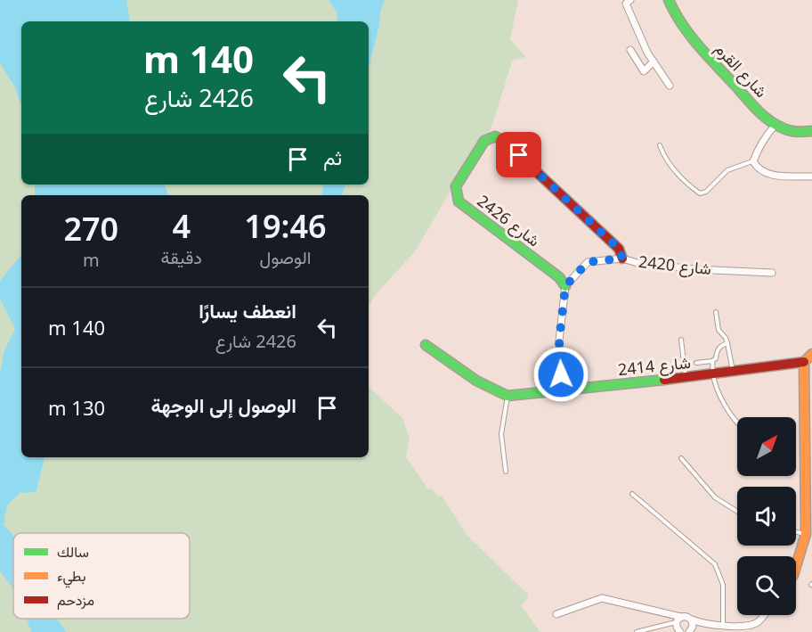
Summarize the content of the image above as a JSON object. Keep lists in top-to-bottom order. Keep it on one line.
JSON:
{"streets":{"street":["شارع القرم","2426 شارع","2420 شارع","2414 شارع"]},"crossings":[["2426 شارع","2420 شارع"]],"legend":["سالك","بطيء","مزدحم"],"north":"top right","page":{"turn":["140 m","2426 شارع"],"then":"ثم","eta":["19:46","الوصول","4","دقيقة","270","m"],"list":[{"name":"انعطف يسارًا","note":"2426 شارع","value":"140 m"},{"name":"الوصول إلى الوجهة","value":"130 m"}]}}
